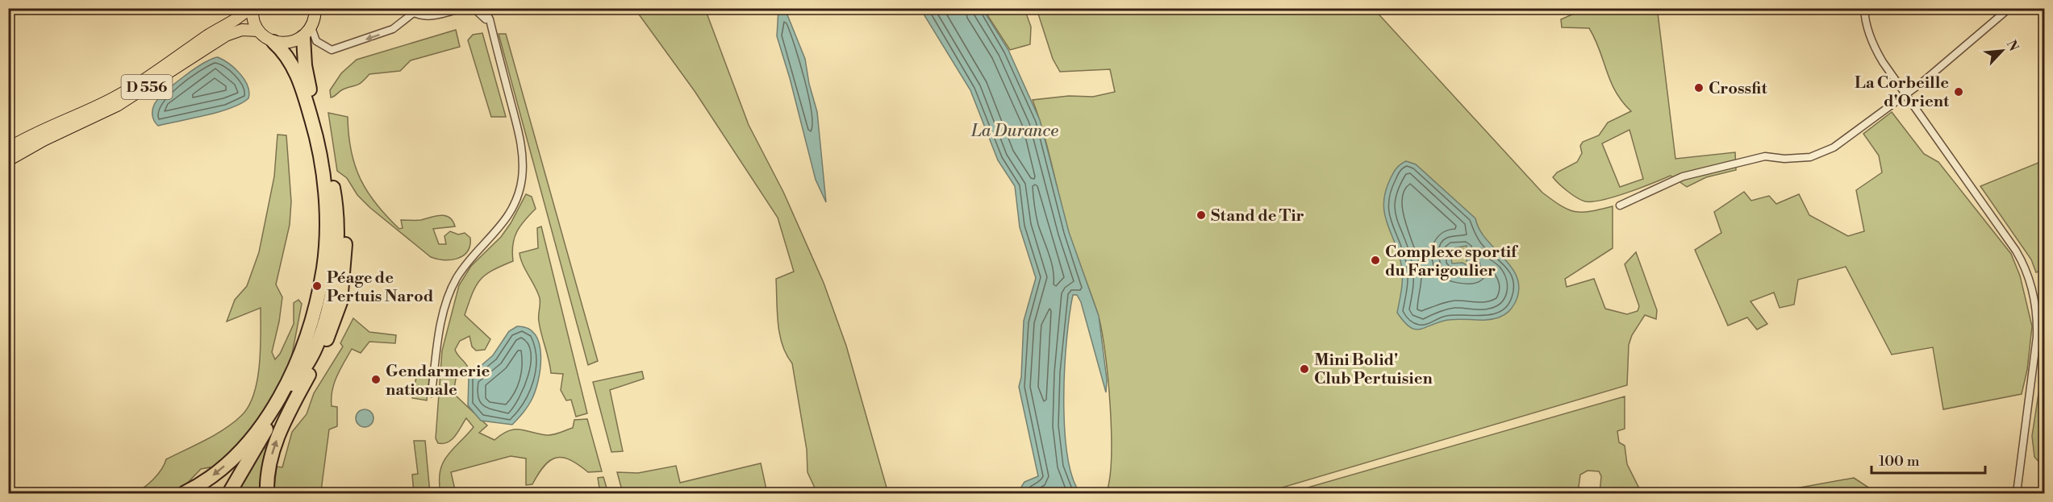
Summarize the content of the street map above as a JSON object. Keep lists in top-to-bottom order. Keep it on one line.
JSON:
{"streets":{"main road":["D 556"]},"water":["La Durance"],"places":["Crossfit","La Corbeille d'Orient","Stand de Tir","Complexe sportif du Farigoulier","Péage de Pertuis Narod","Mini Bolid' Club Pertuisien","Gendarmerie nationale"],"scale_bar":"100 m","north":"top right"}
